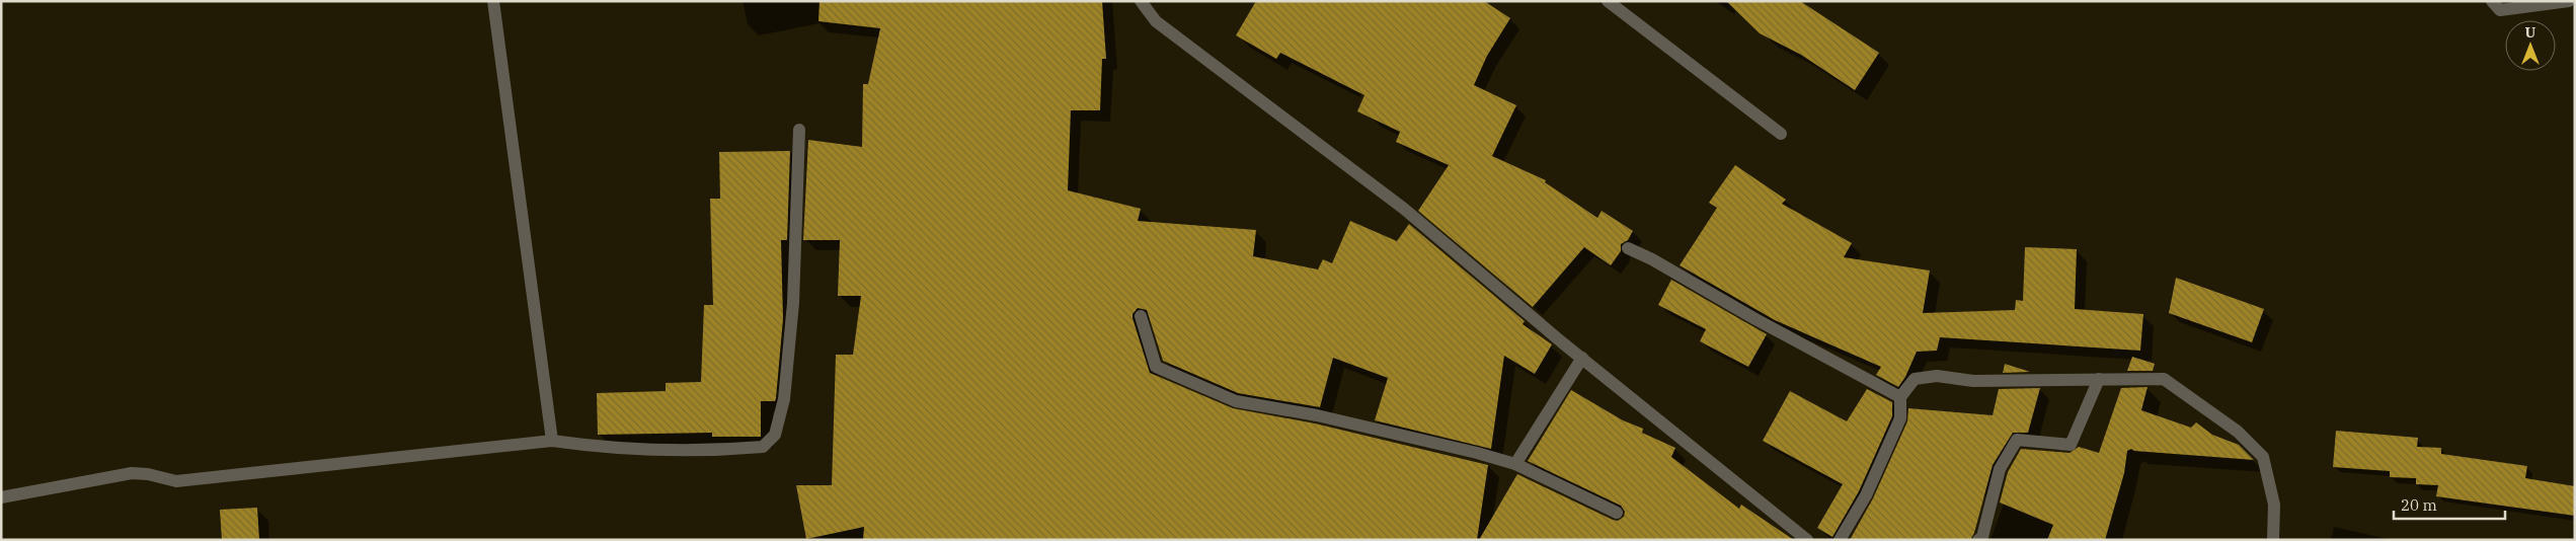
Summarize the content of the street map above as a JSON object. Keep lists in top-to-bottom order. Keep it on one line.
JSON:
{"scale_bar":"20 m","north":"top"}
